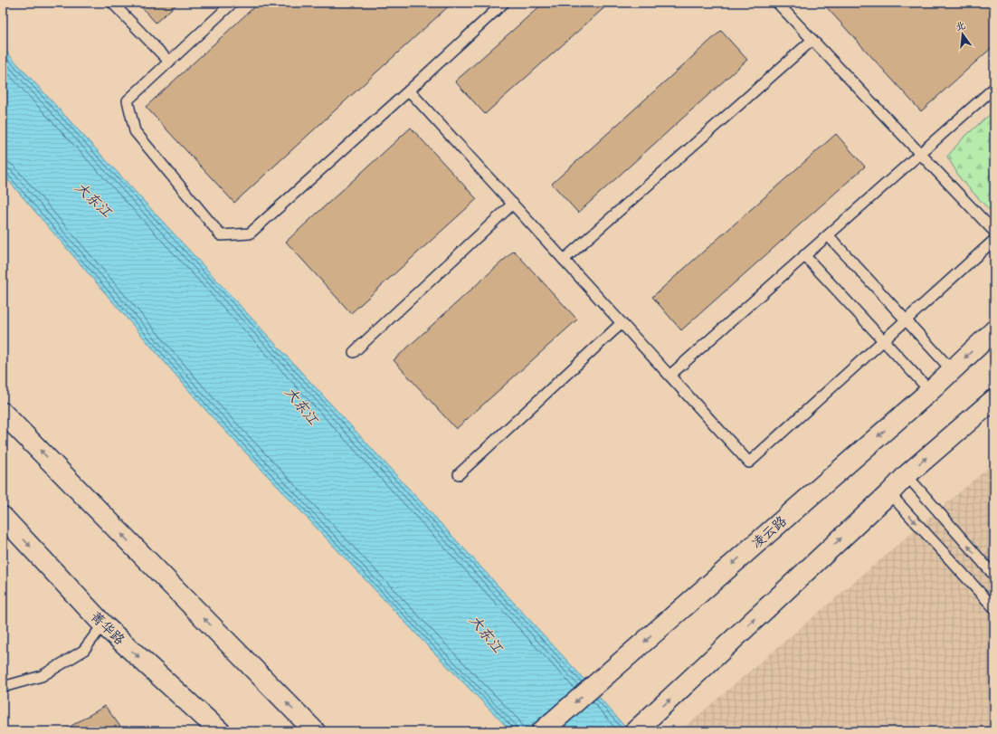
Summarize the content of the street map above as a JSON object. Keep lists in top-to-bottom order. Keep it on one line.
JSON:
{"streets":{"main road":["凌云路","菁华路"]},"water":["大东江"],"north":"top"}
